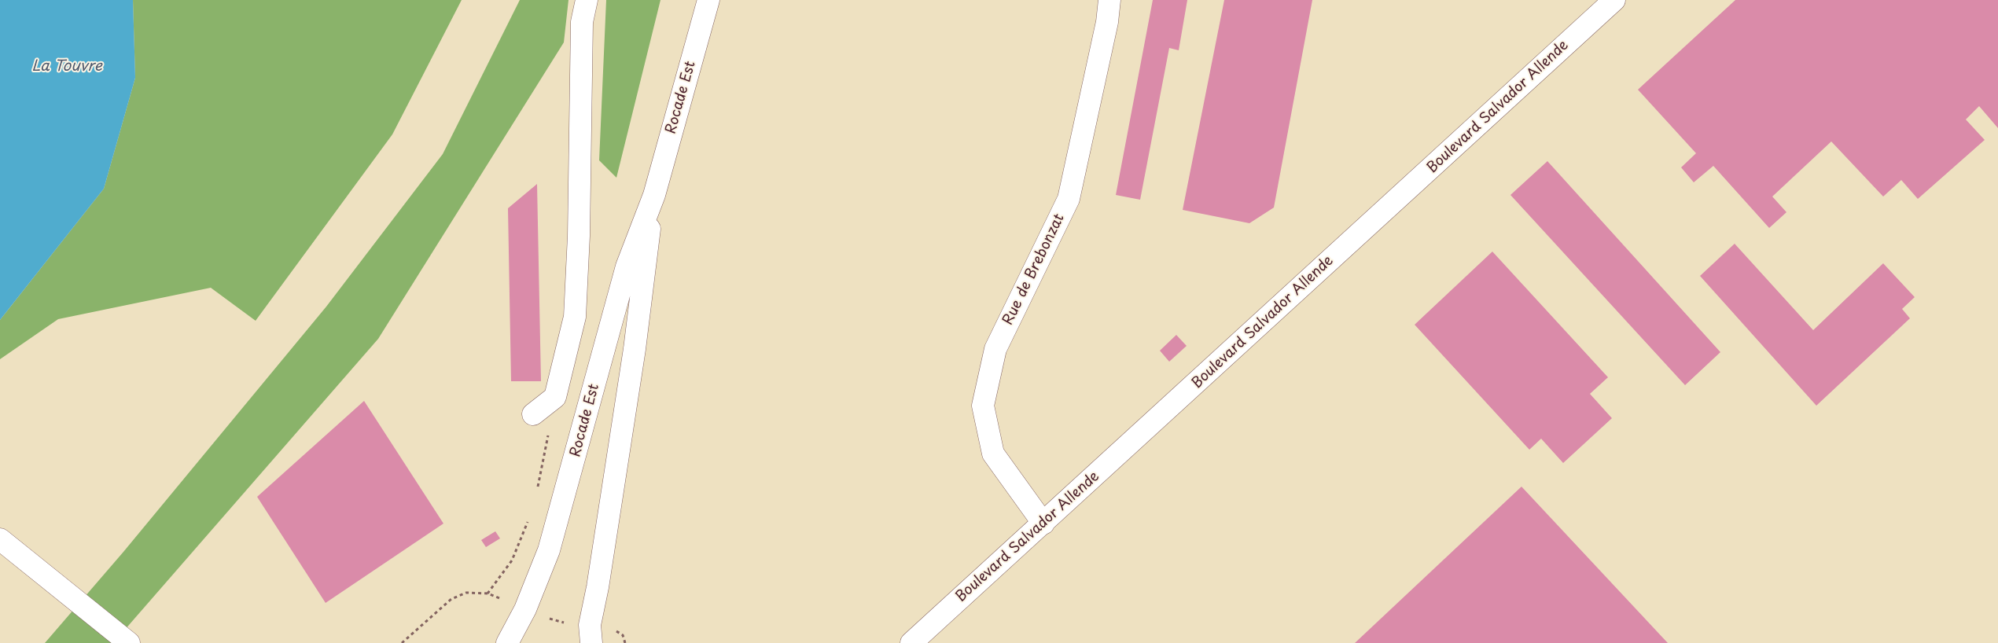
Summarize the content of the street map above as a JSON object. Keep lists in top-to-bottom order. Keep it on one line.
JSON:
{"streets":{"street":["Rocade Est","Boulevard Salvador Allende","Rue de Brebonzat"]},"crossings":[["Boulevard Salvador Allende","Rue de Brebonzat"]],"water":["La Touvre"]}
